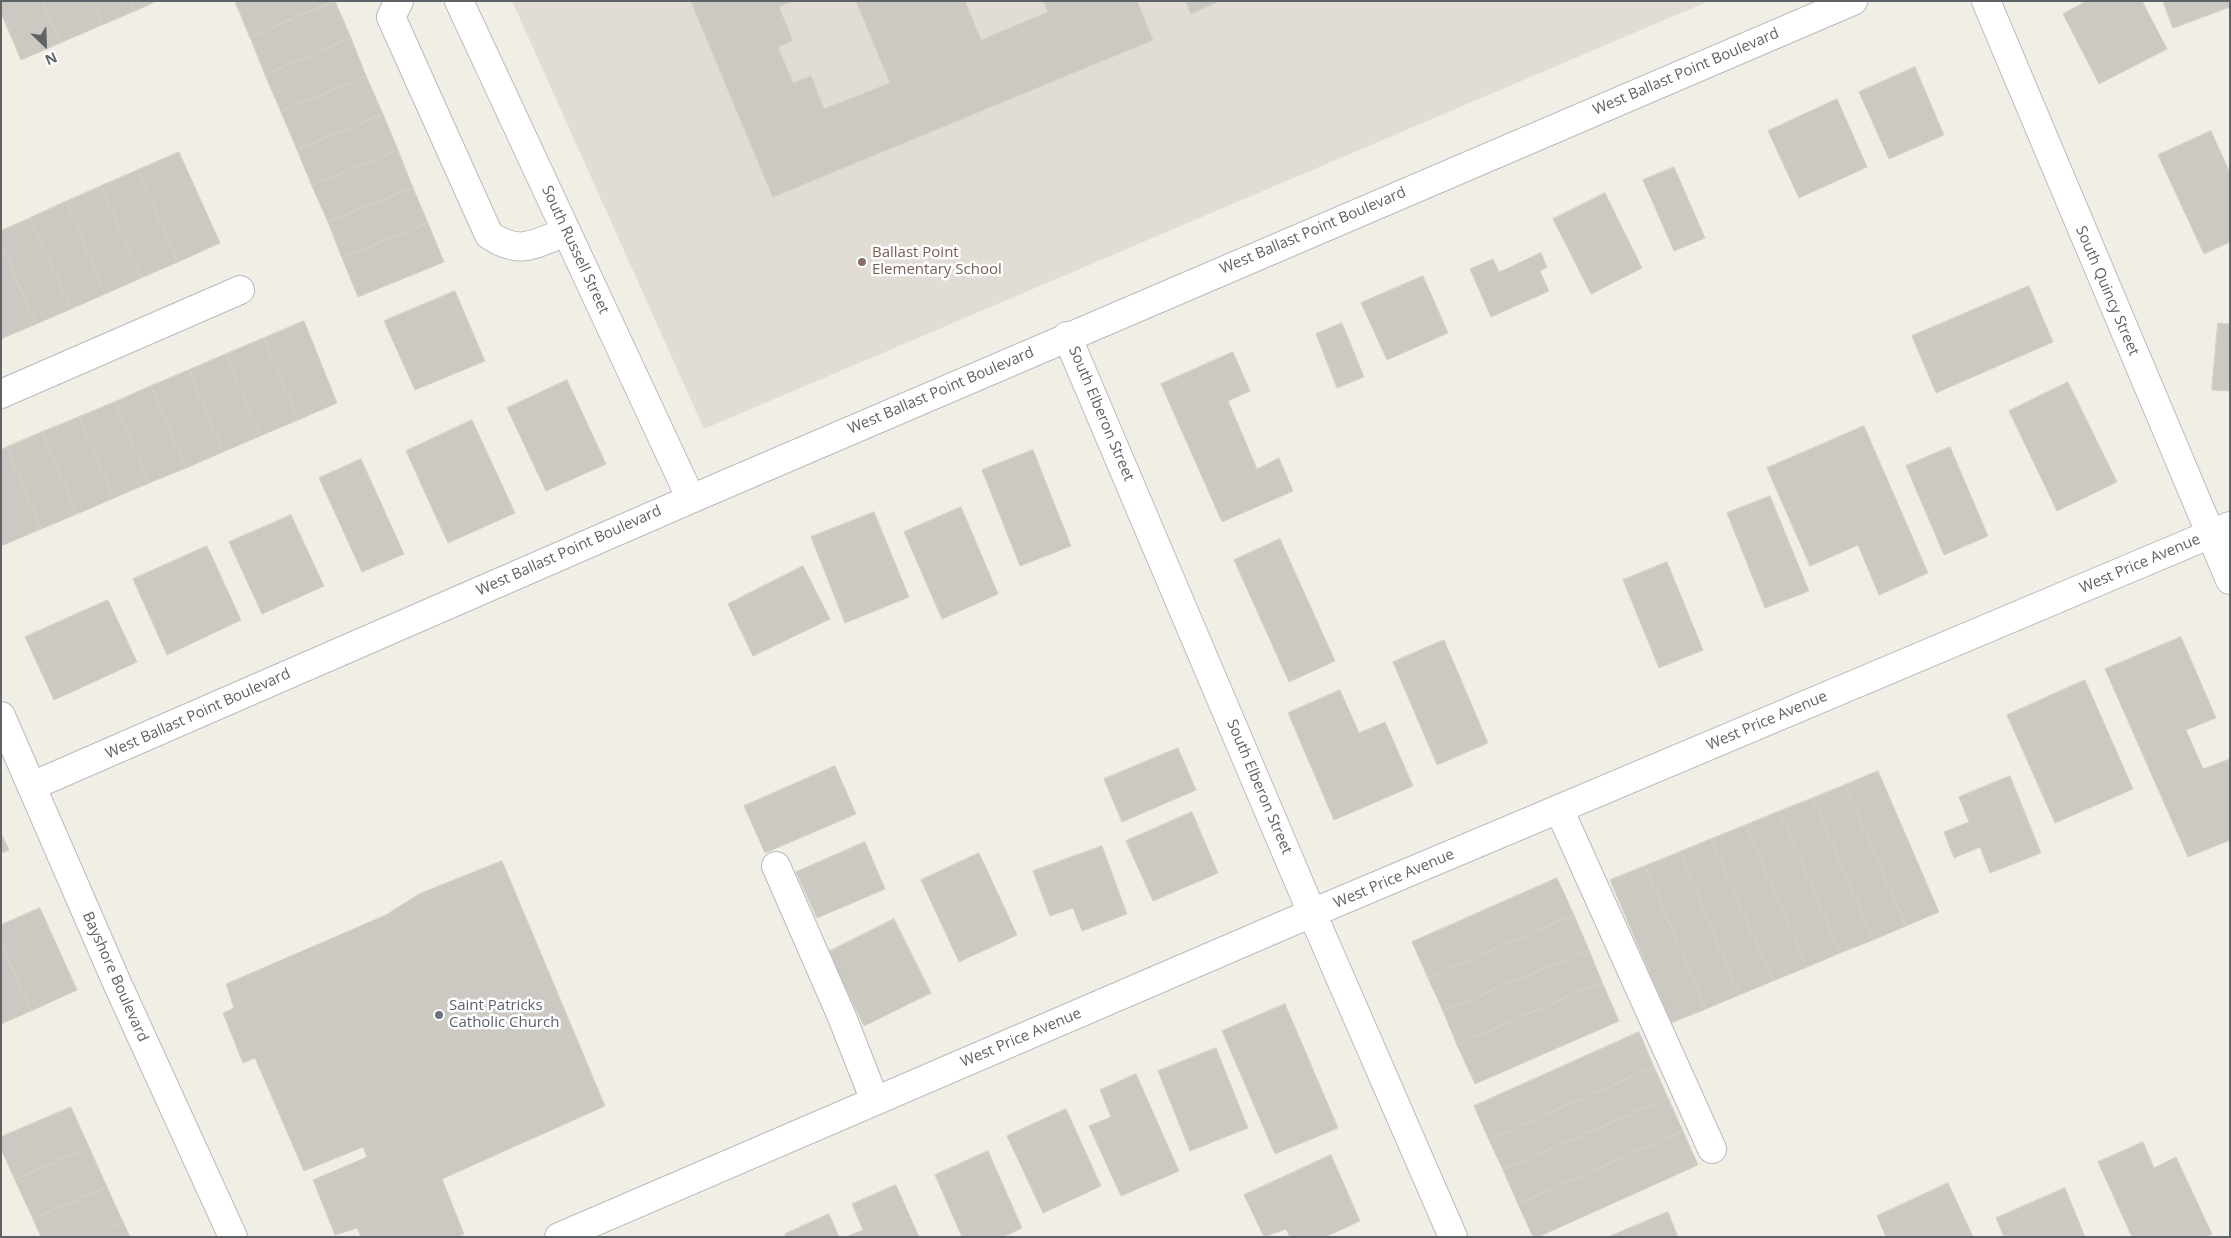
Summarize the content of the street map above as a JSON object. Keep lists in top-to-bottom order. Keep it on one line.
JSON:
{"streets":{"street":["West Ballast Point Boulevard","South Russell Street","South Quincy Street","South Elberon Street","West Price Avenue","Bayshore Boulevard"]},"crossings":[["West Ballast Point Boulevard","South Russell Street"],["West Ballast Point Boulevard","South Elberon Street"],["West Ballast Point Boulevard","Bayshore Boulevard"],["South Quincy Street","West Price Avenue"],["South Elberon Street","West Price Avenue"]],"places":["Ballast Point Elementary School","Saint Patricks Catholic Church"],"north":"bottom right"}
